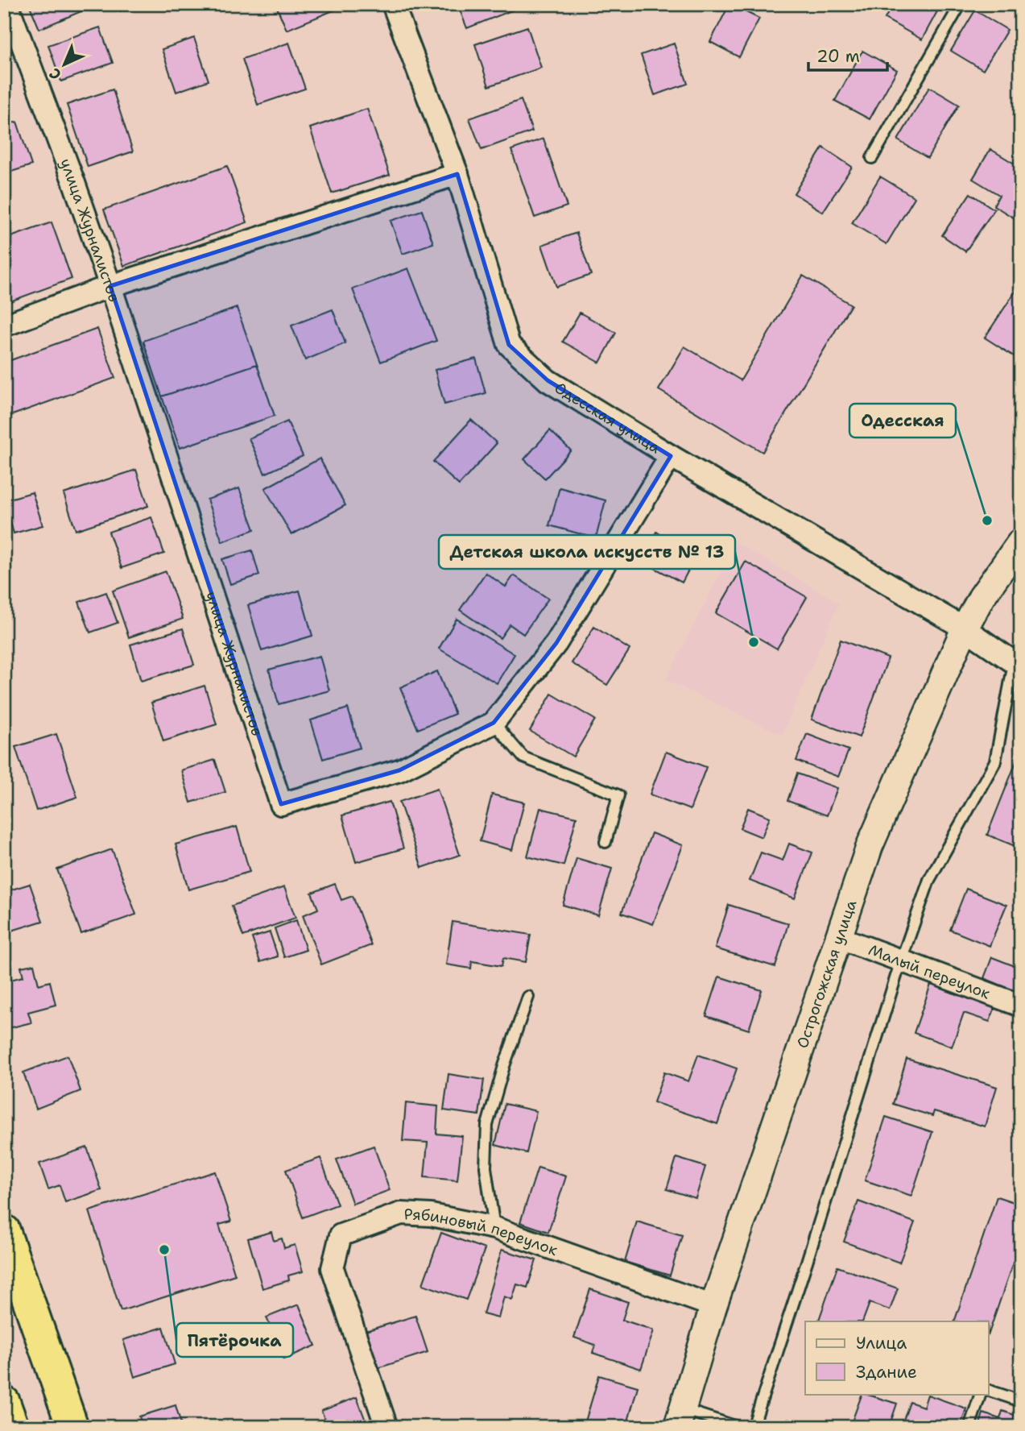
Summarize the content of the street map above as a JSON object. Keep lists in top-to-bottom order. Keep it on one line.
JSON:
{"streets":{"street":["улица Журналистов","Одесская улица","Малый переулок","Острогожская улица","Рябиновый переулок"]},"crossings":[["улица Журналистов","Одесская улица"],["Одесская улица","Острогожская улица"],["Малый переулок","Острогожская улица"],["Острогожская улица","Рябиновый переулок"]],"places":["Одесская","Детская школа искусств № 13","Пятёрочка"],"legend":["Улица","Здание"],"scale_bar":"20 m","north":"bottom left"}
